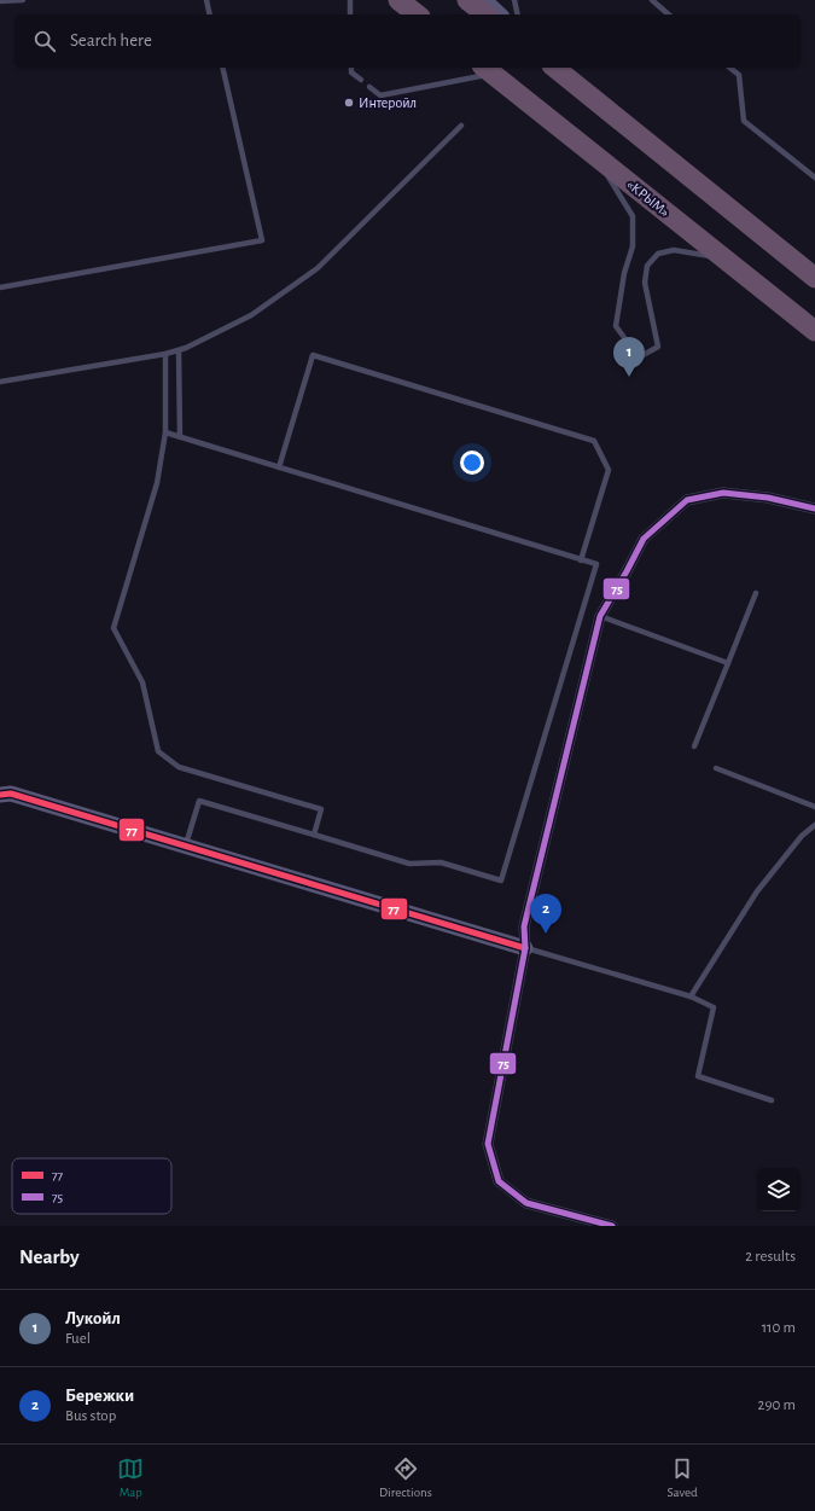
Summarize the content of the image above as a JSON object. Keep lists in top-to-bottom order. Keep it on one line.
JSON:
{"streets":{"highway":["«КРЫМ»"]},"places":["Интеройл"],"lines":["transit line 75","transit line 77"],"legend":["77","75"],"page":{"search":"Search here","pins":["1","2"],"heading":["Nearby","2 results"],"list":[{"mark":"1","name":"Лукойл","note":"Fuel","value":"110 m"},{"mark":"2","name":"Бережки","note":"Bus stop","value":"290 m"}],"nav":["Map","Directions","Saved"]}}
